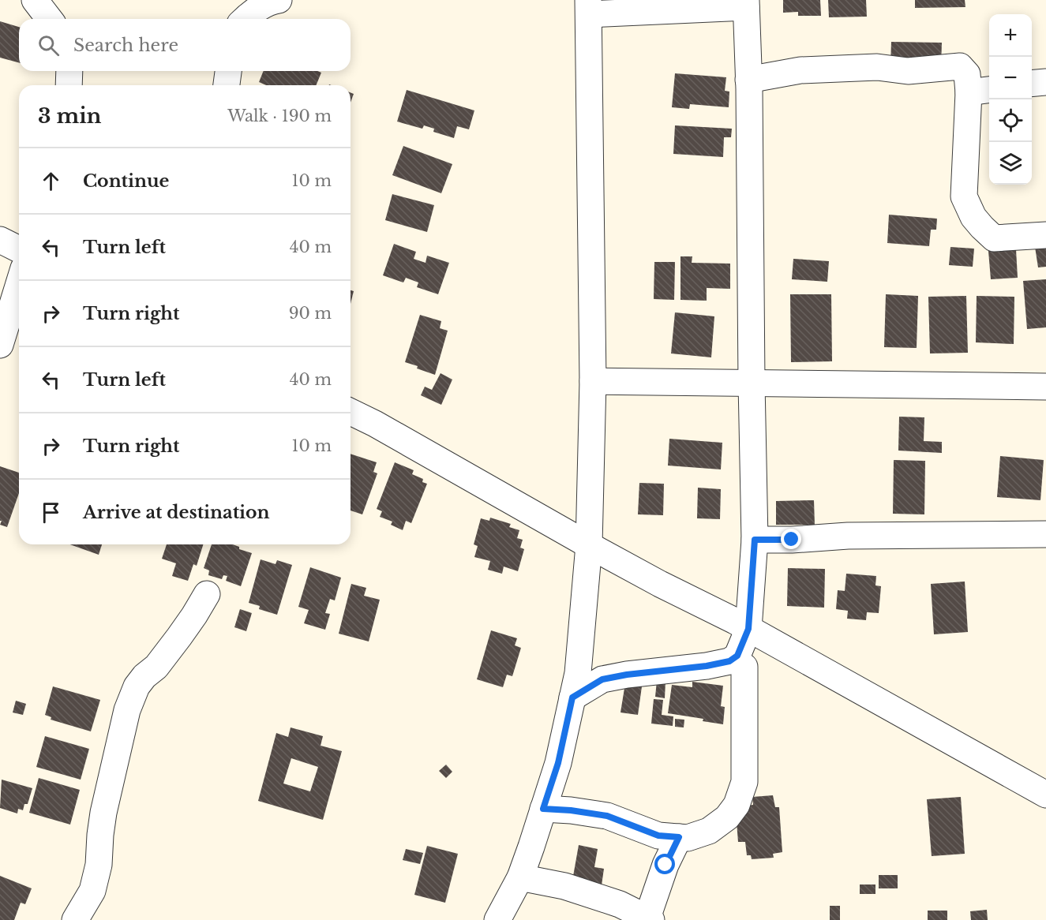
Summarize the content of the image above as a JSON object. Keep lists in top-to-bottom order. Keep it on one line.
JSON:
{"page":{"map_buttons":["+","−"],"search":"Search here","heading":["3 min","Walk · 190 m"],"list":[["Continue","10 m"],["Turn left","40 m"],["Turn right","90 m"],["Turn left","40 m"],["Turn right","10 m"],"Arrive at destination"]}}
